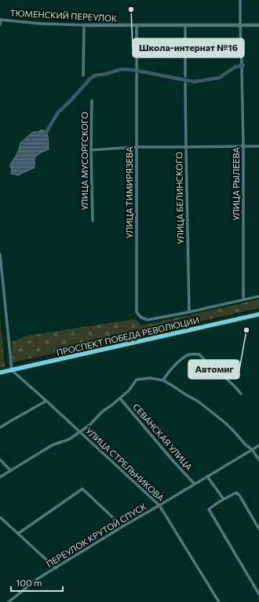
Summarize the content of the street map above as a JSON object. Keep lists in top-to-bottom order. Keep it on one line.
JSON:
{"streets":{"main road":["ПРОСПЕКТ ПОБЕДА РЕВОЛЮЦИИ"],"street":["ТЮМЕНСКИЙ ПЕРЕУЛОК","УЛИЦА МУСОРГСКОГО","УЛИЦА РЫЛЕЕВА","УЛИЦА ТИМИРЯЗЕВА","УЛИЦА БЕЛИНСКОГО","СЕВАНСКАЯ УЛИЦА","УЛИЦА СТРЕЛЬНИКОВА","ПЕРЕУЛОК КРУТОЙ СПУСК"]},"crossings":[["УЛИЦА ТИМИРЯЗЕВА","УЛИЦА БЕЛИНСКОГО"],["ПРОСПЕКТ ПОБЕДА РЕВОЛЮЦИИ","УЛИЦА СТРЕЛЬНИКОВА"],["СЕВАНСКАЯ УЛИЦА","ПЕРЕУЛОК КРУТОЙ СПУСК"],["УЛИЦА СТРЕЛЬНИКОВА","ПЕРЕУЛОК КРУТОЙ СПУСК"]],"places":["Школа-интернат №16","Автомиг"],"scale_bar":"100 m"}
